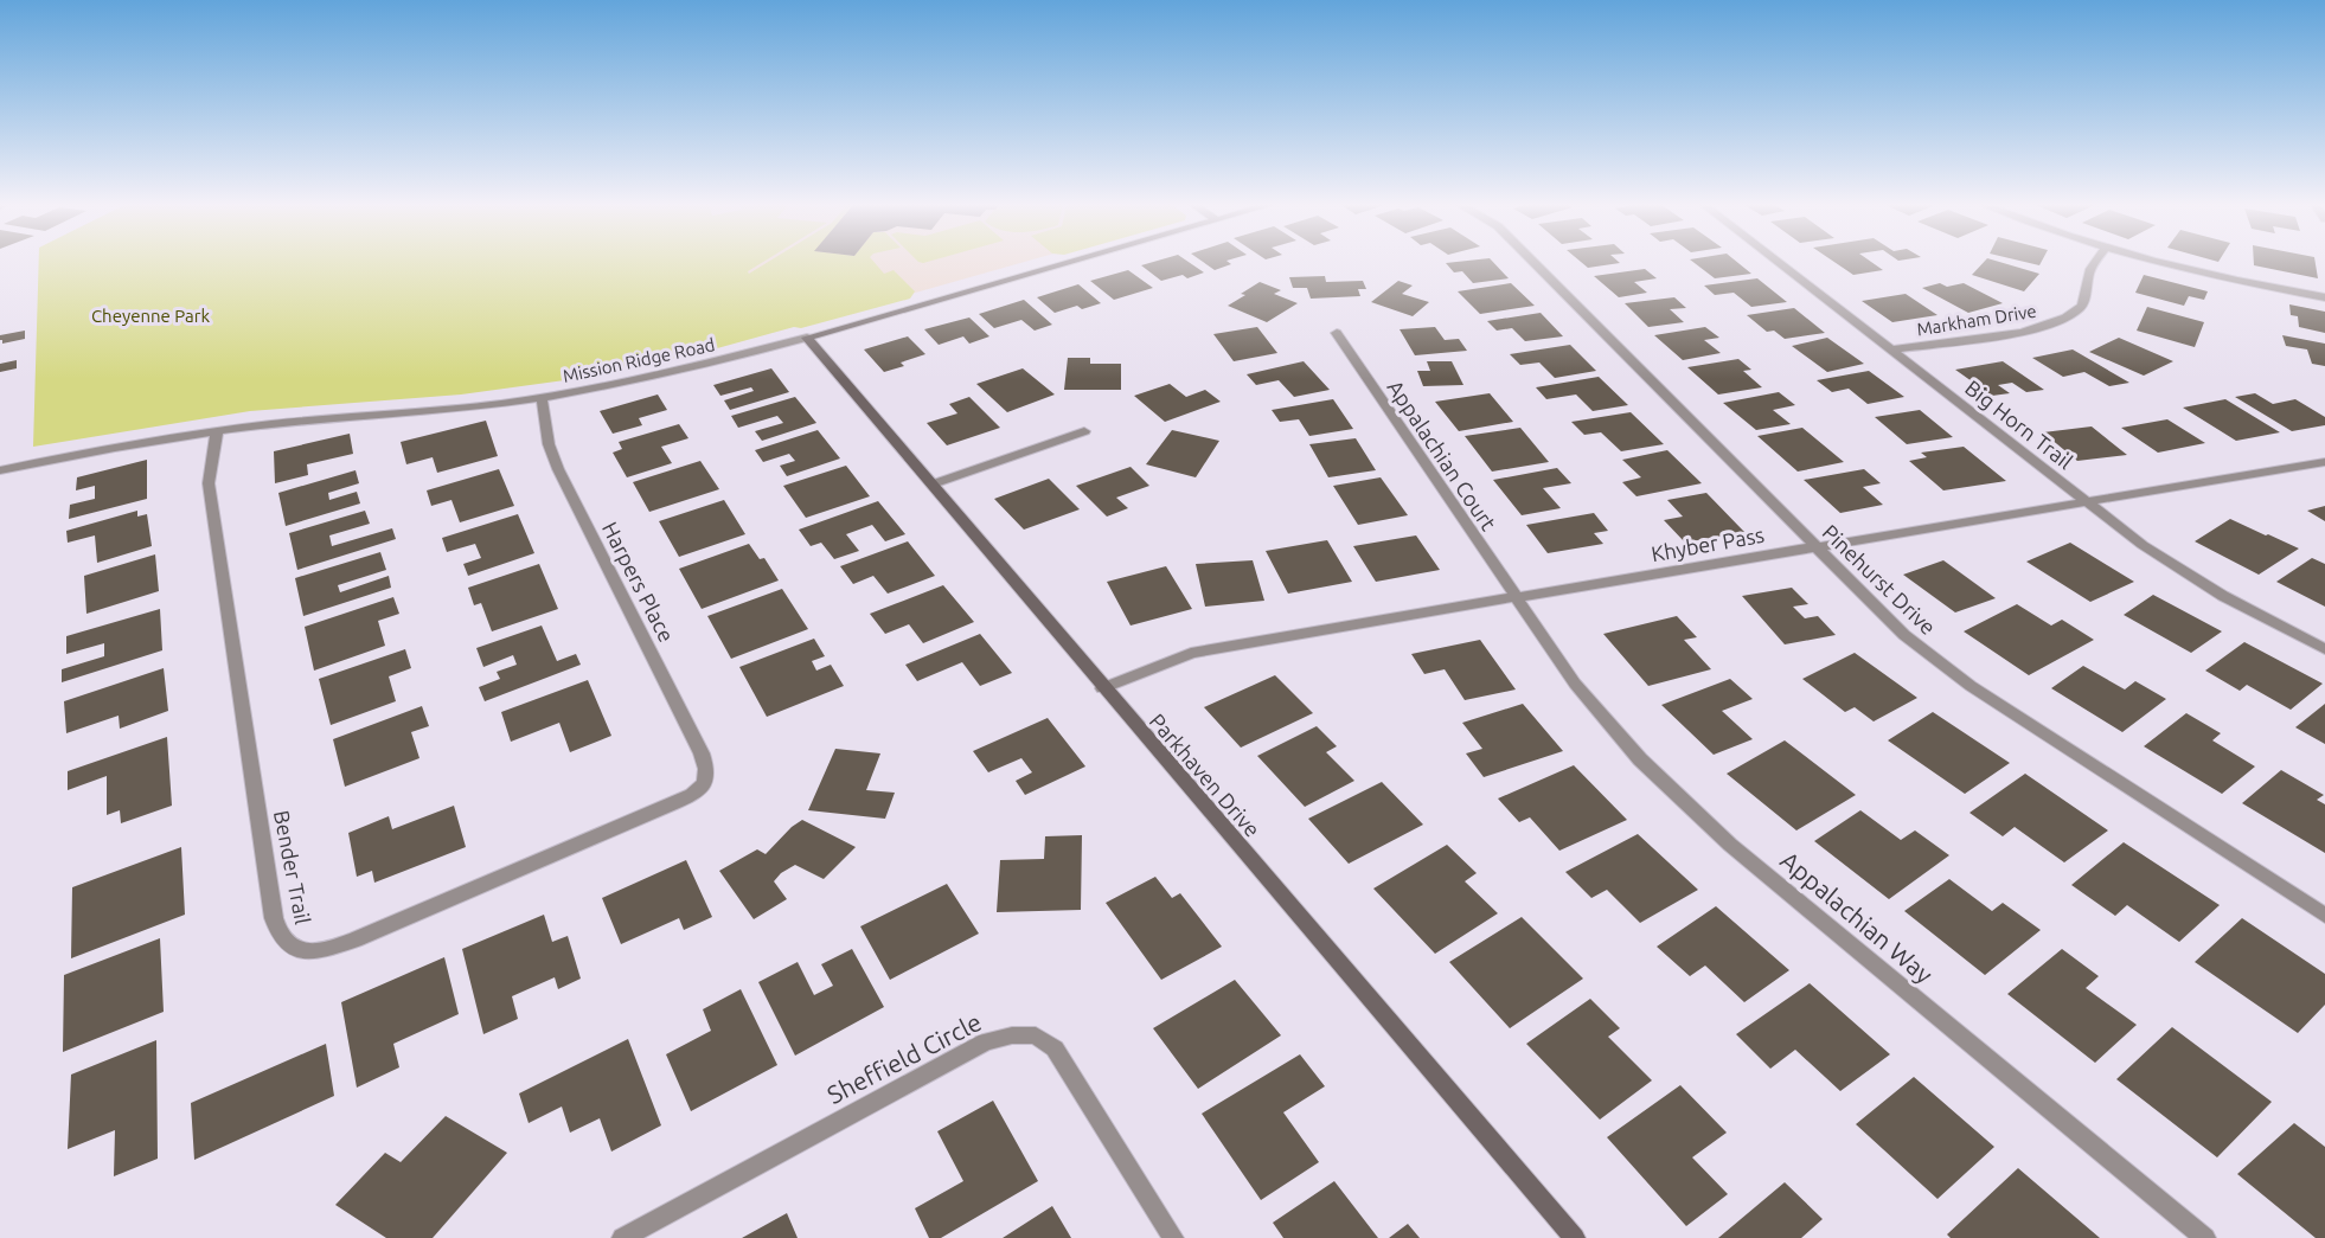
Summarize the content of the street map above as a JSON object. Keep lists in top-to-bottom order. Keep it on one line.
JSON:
{"streets":{"street":["Markham Drive","Mission Ridge Road","Big Horn Trail","Appalachian Court","Khyber Pass","Pinehurst Drive","Harpers Place","Parkhaven Drive","Bender Trail","Appalachian Way","Sheffield Circle"]},"crossings":[["Markham Drive","Big Horn Trail"],["Mission Ridge Road","Harpers Place"],["Mission Ridge Road","Parkhaven Drive"],["Mission Ridge Road","Bender Trail"],["Big Horn Trail","Khyber Pass"],["Appalachian Court","Khyber Pass"],["Appalachian Court","Appalachian Way"],["Khyber Pass","Pinehurst Drive"],["Khyber Pass","Parkhaven Drive"],["Khyber Pass","Appalachian Way"],["Harpers Place","Bender Trail"]],"parks":["Cheyenne Park"]}
